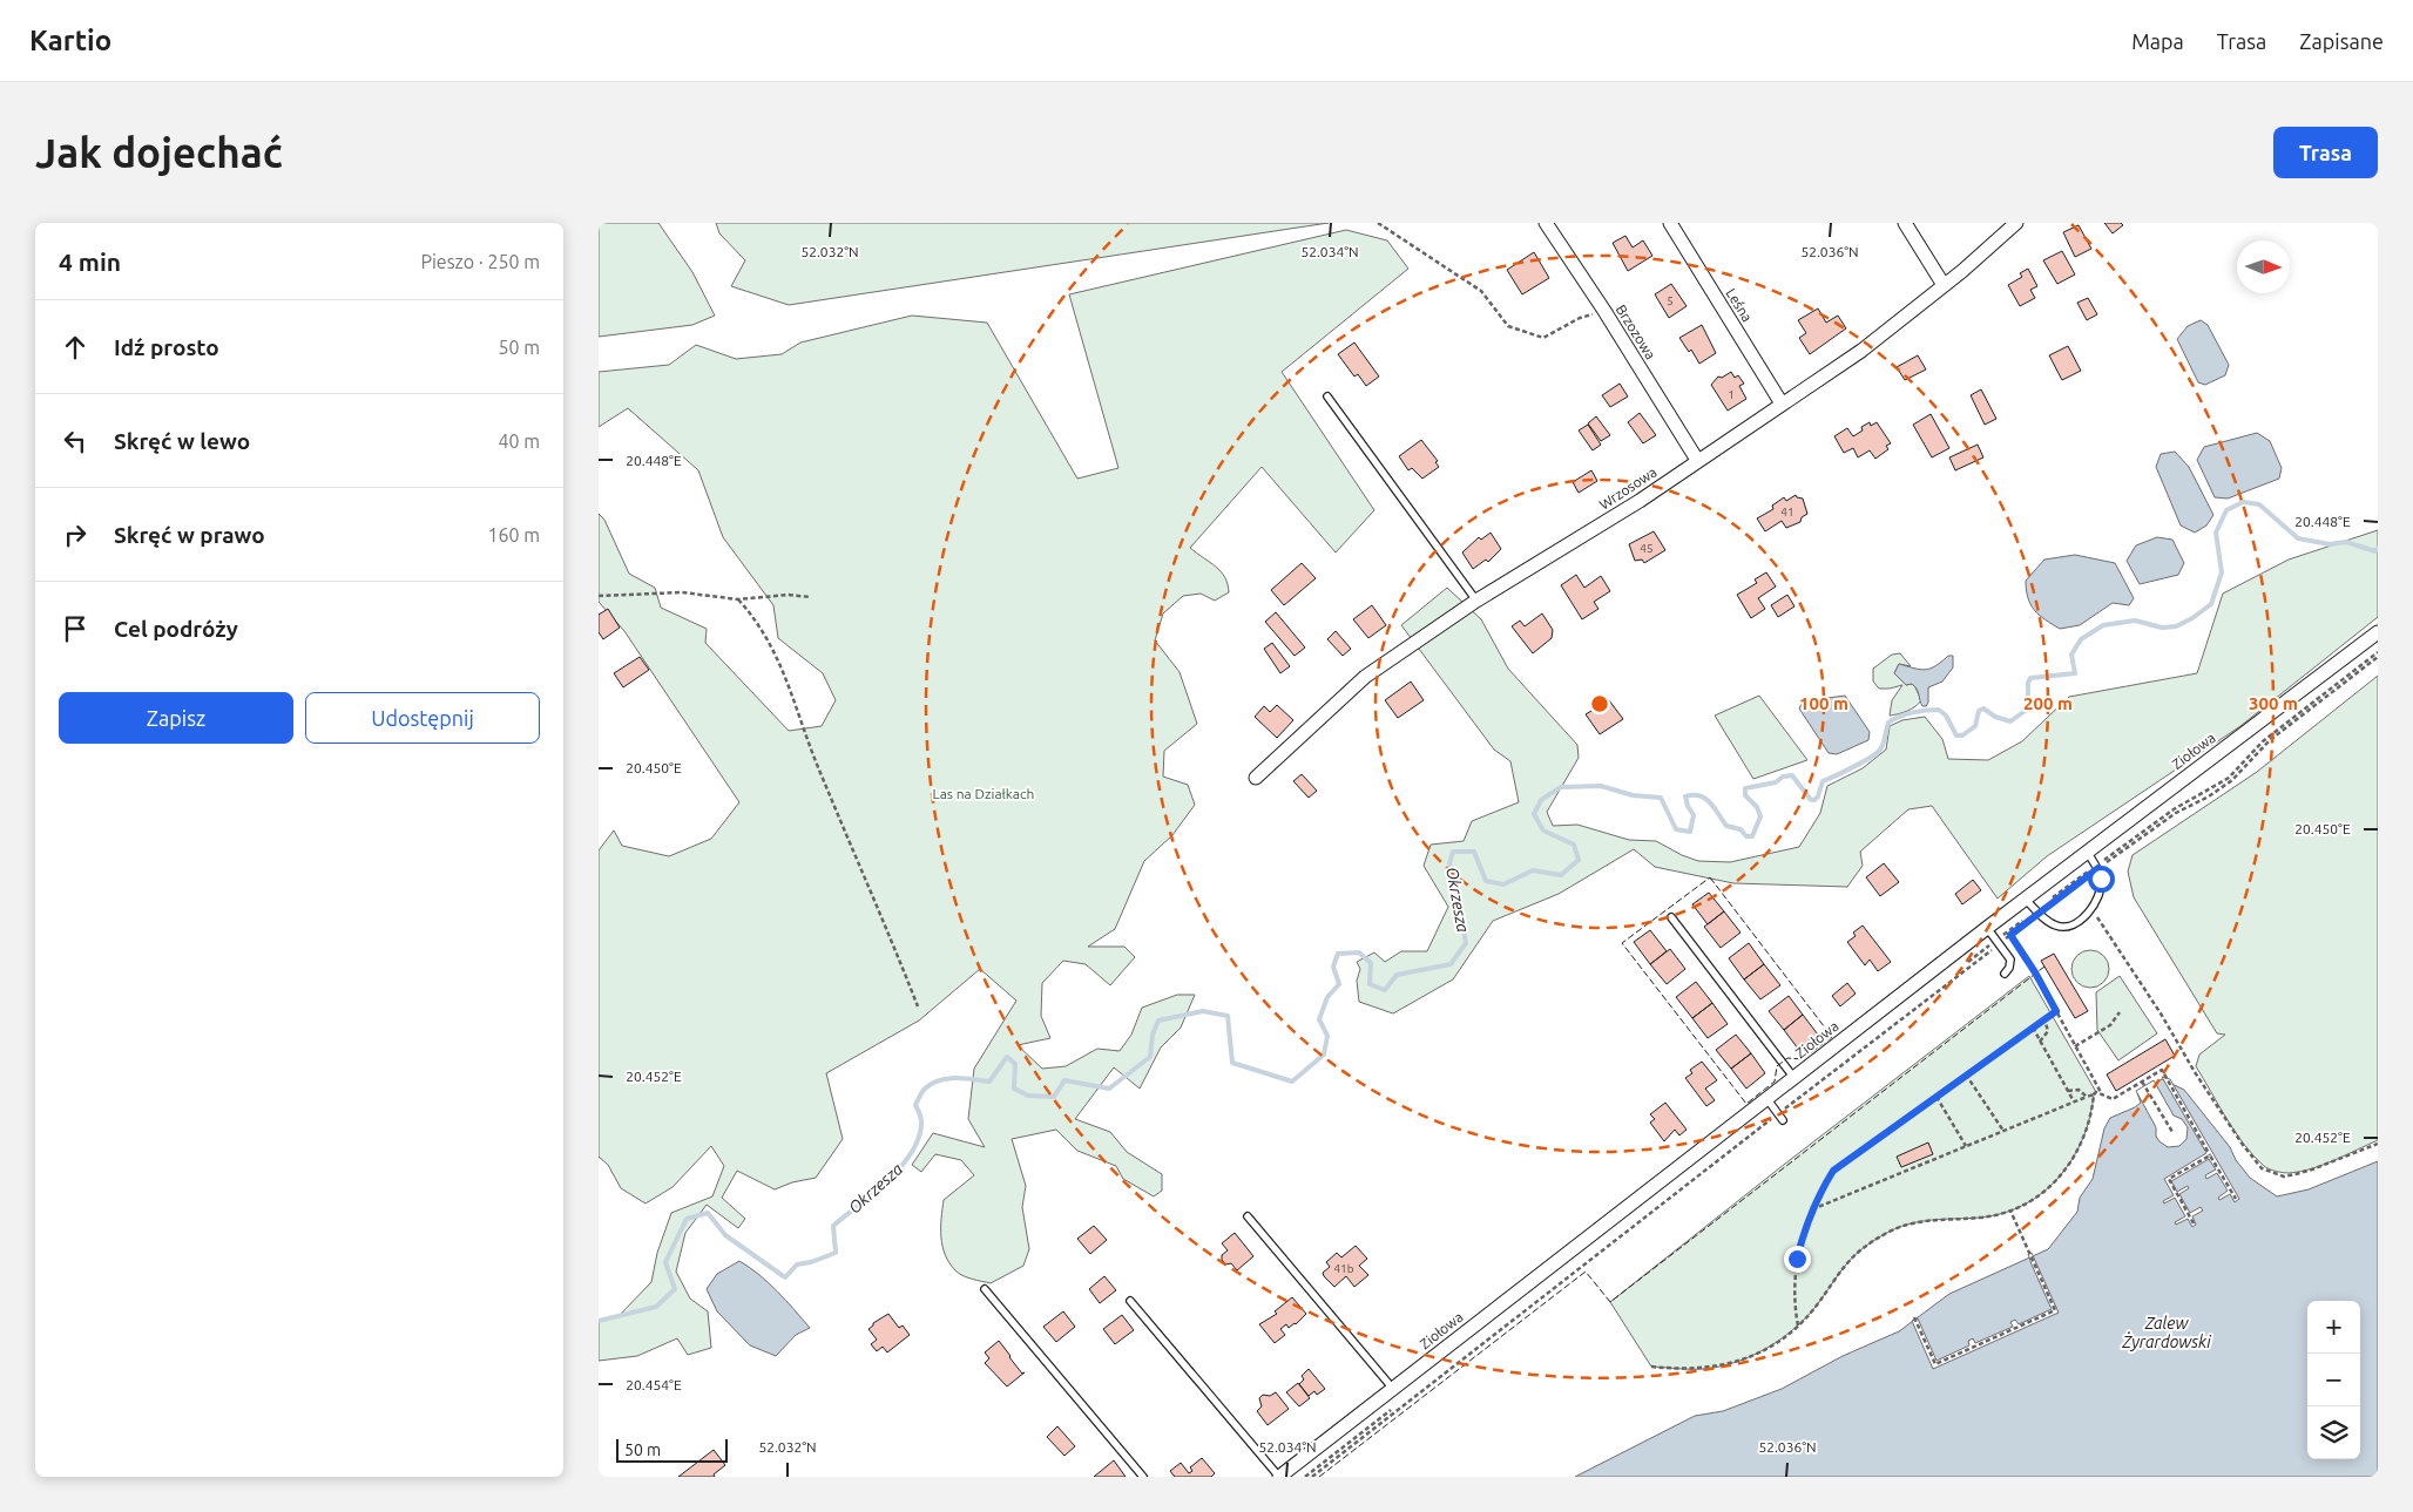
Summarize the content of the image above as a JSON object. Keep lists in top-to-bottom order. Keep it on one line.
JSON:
{"streets":{"street":["Leśna","Brzozowa","Wrzosowa","Ziołowa"]},"crossings":[["Leśna","Wrzosowa"],["Brzozowa","Wrzosowa"]],"water":["Okrzesza","Zalew Żyrardowski"],"parks":["Las na Działkach"],"house_numbers":["5","1","41","45","41b"],"scale_bar":"50 m","north":"right","page":{"header":"Kartio","nav":["Mapa","Trasa","Zapisane"],"buttons":["Trasa",["Zapisz","Udostępnij"]],"title":"Jak dojechać","heading":["4 min","Pieszo · 250 m"],"list":[["Idź prosto","50 m"],["Skręć w lewo","40 m"],["Skręć w prawo","160 m"],"Cel podróży"],"map_buttons":["+","−"],"scale":"50 m"},"coordinates":["52.032°N","52.034°N","52.036°N","20.448°E","20.450°E","20.452°E","20.454°E"],"rings":["100 m","200 m","300 m"]}
